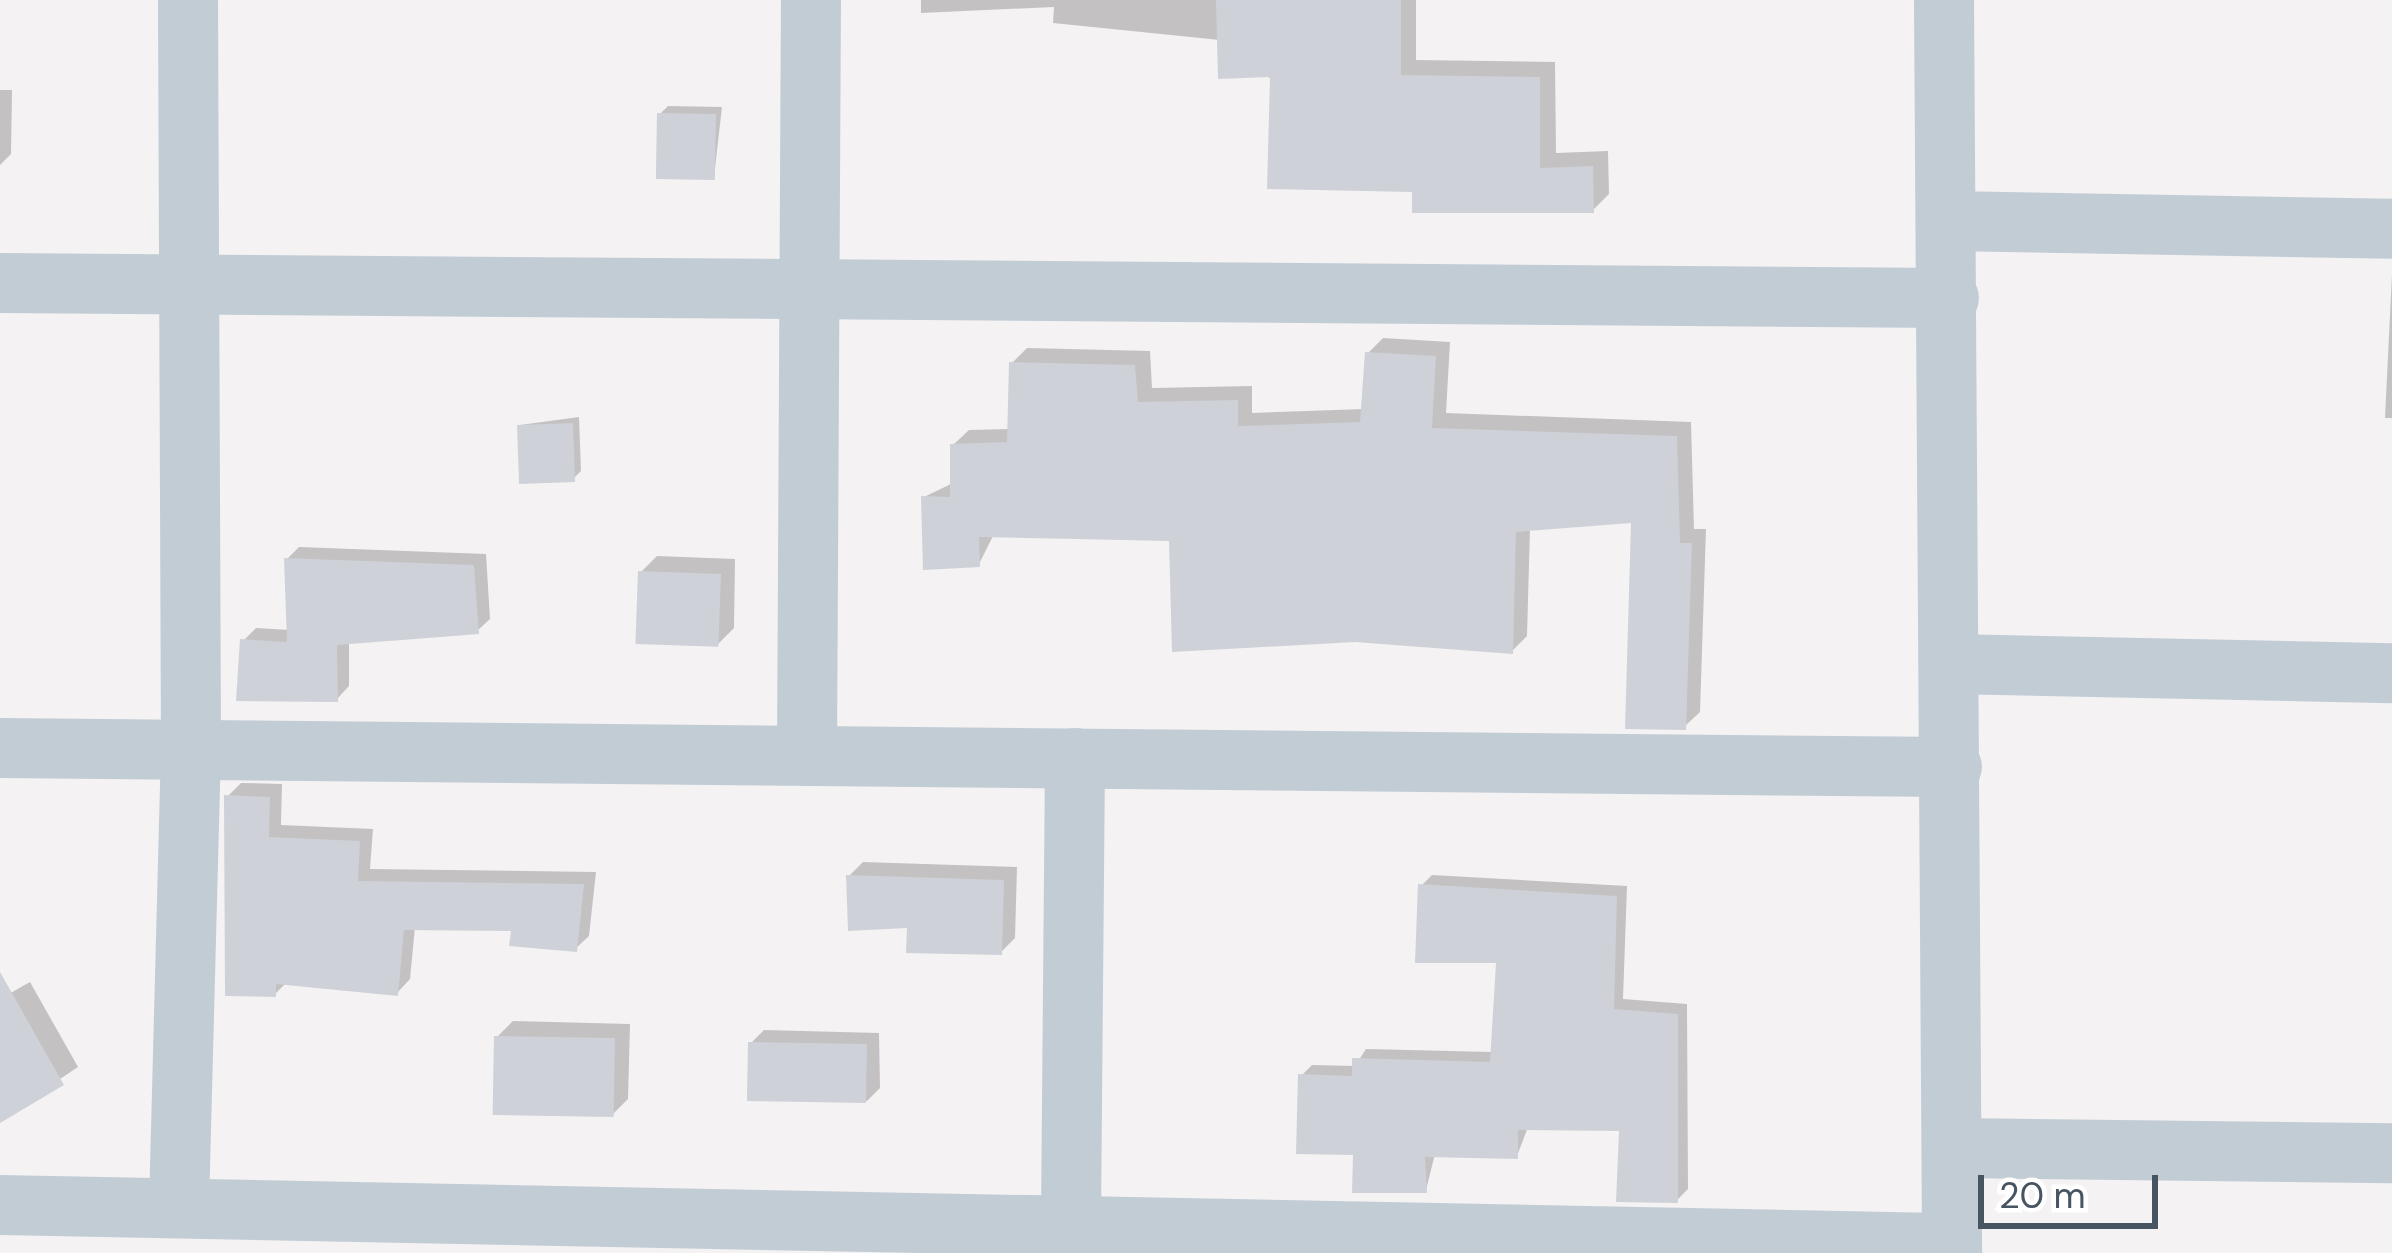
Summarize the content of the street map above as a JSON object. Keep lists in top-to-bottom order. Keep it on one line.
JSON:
{"scale_bar":"20 m"}
